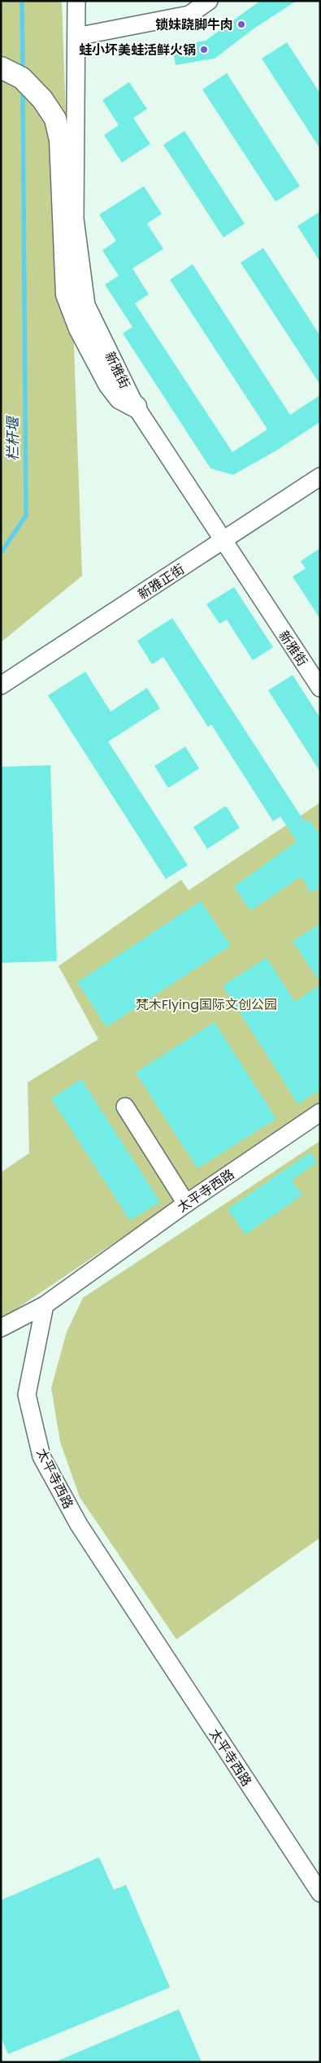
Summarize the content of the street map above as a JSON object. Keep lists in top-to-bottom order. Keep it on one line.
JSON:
{"streets":{"street":["新雅街","新雅正街","太平寺西路"]},"crossings":[["新雅街","新雅正街"]],"water":["栏杆堰"],"parks":["梵木Flying国际文创公园"],"places":["锁妹跷脚牛肉","蛙小坏美蛙活鲜火锅"]}
